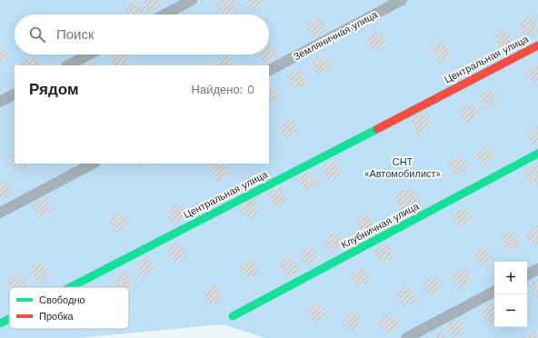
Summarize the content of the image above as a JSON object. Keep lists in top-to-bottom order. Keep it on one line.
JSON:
{"streets":{"street":["Земляничная улица","Центральная улица","Клубничная улица"]},"parks":["СНТ «Автомобилист»"],"legend":["Свободно","Пробка"],"page":{"search":"Поиск","heading":["Рядом","Найдено: 0"],"map_buttons":["+","−"]}}
